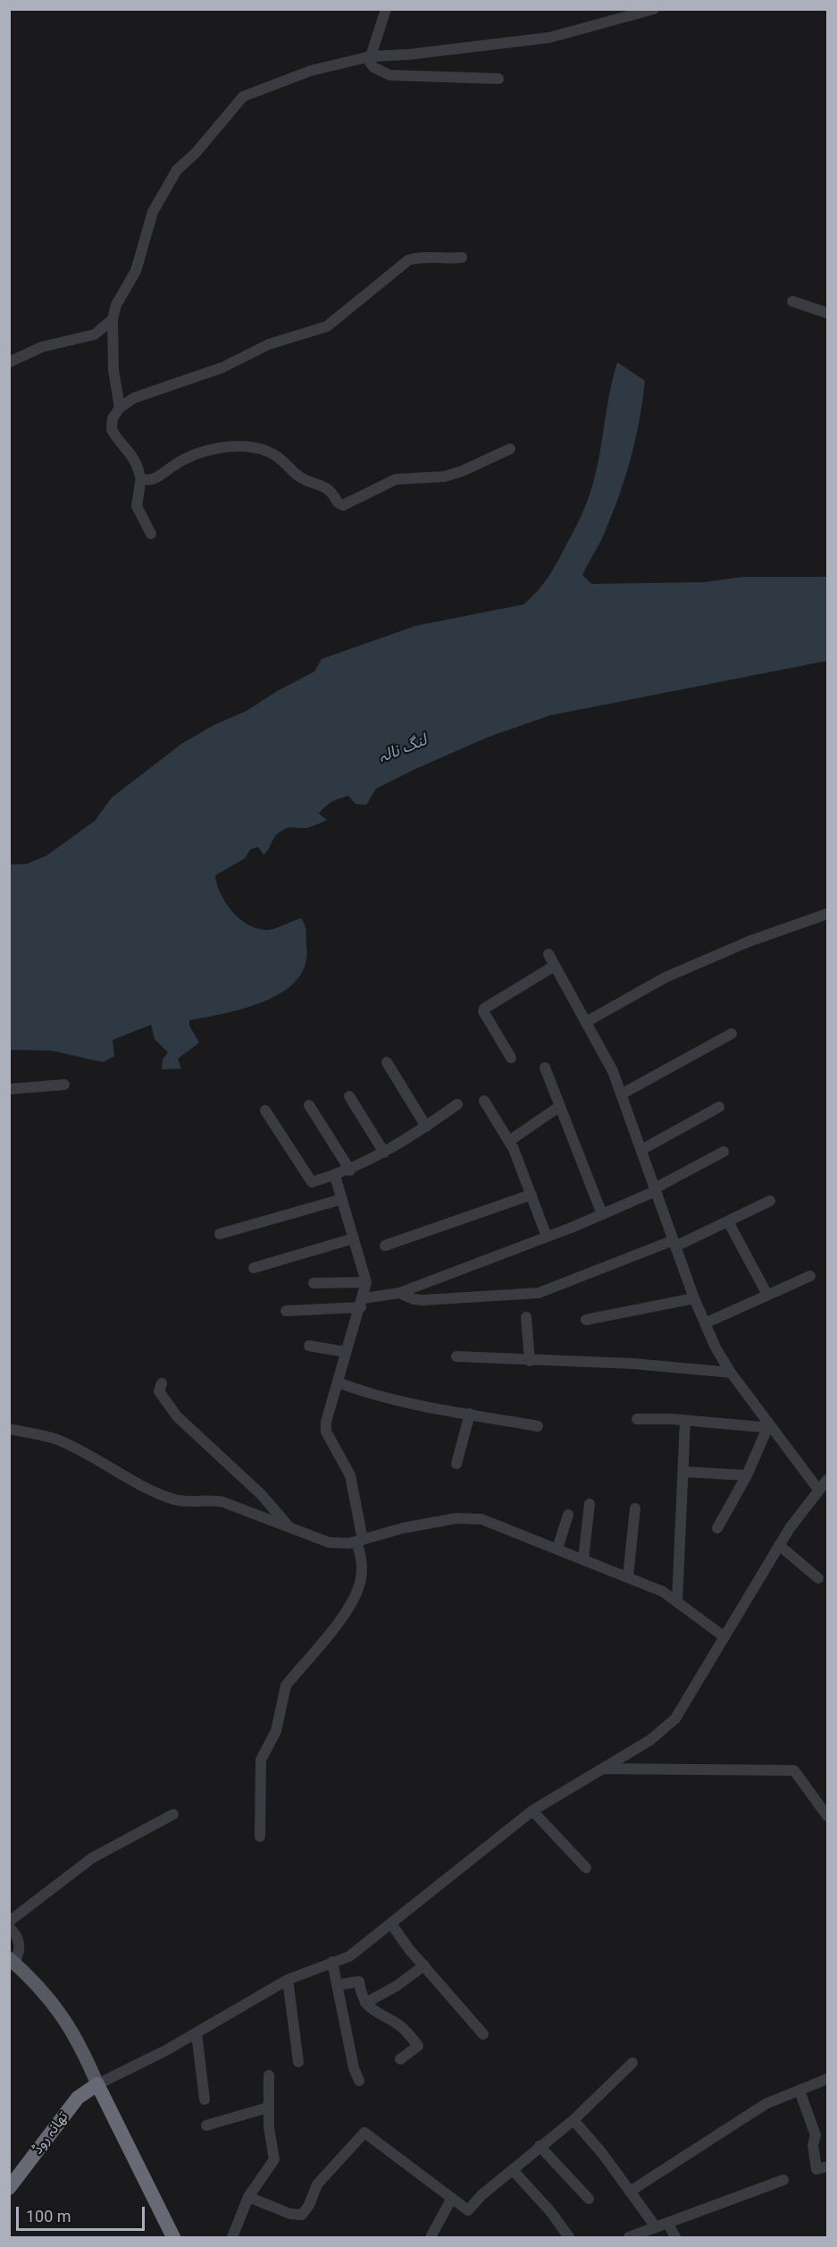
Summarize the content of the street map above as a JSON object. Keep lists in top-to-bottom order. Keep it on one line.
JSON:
{"streets":{"highway":["تھانہ روڈ"]},"water":["لنگ نالہ"],"scale_bar":"100 m"}
